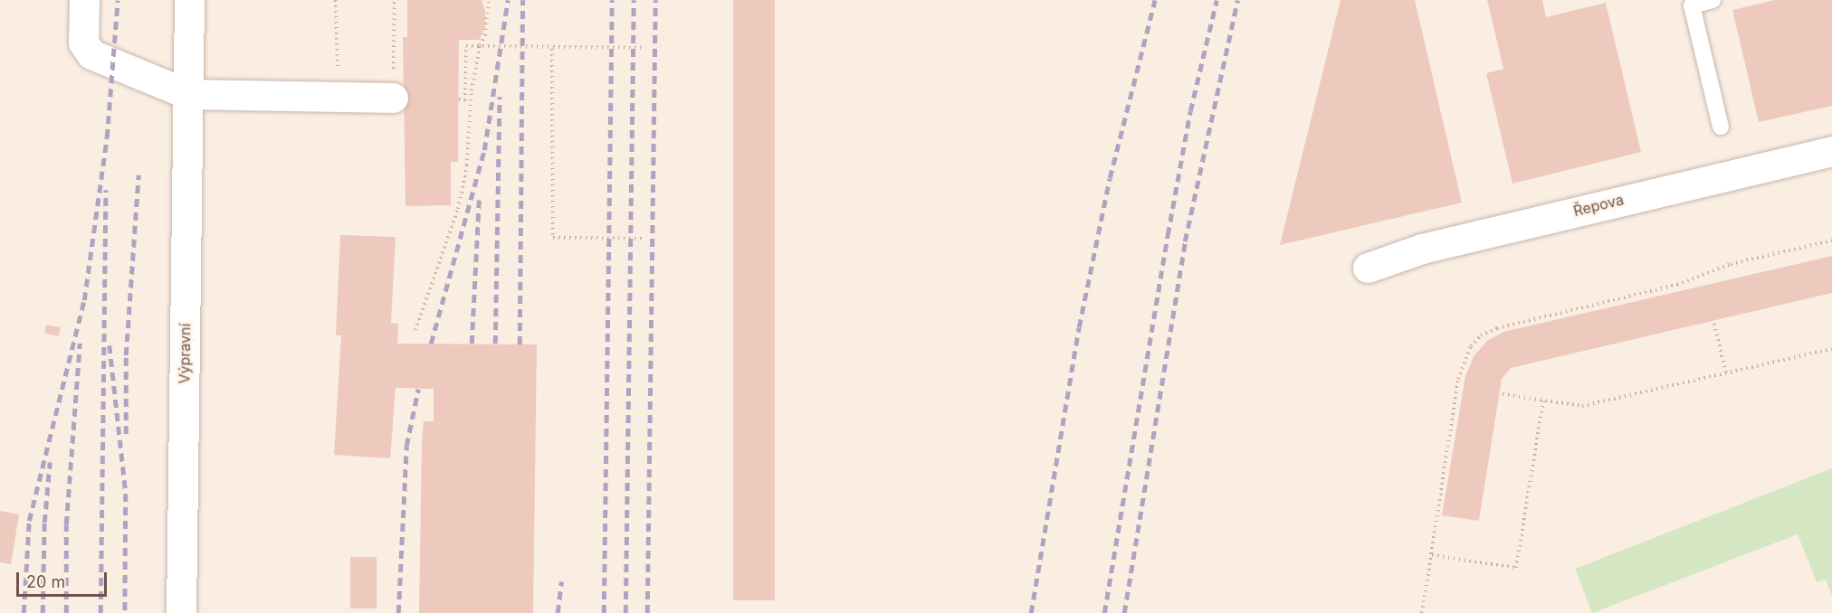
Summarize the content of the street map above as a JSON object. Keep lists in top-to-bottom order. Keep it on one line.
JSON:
{"streets":{"street":["Řepova","Výpravní"]},"scale_bar":"20 m"}
